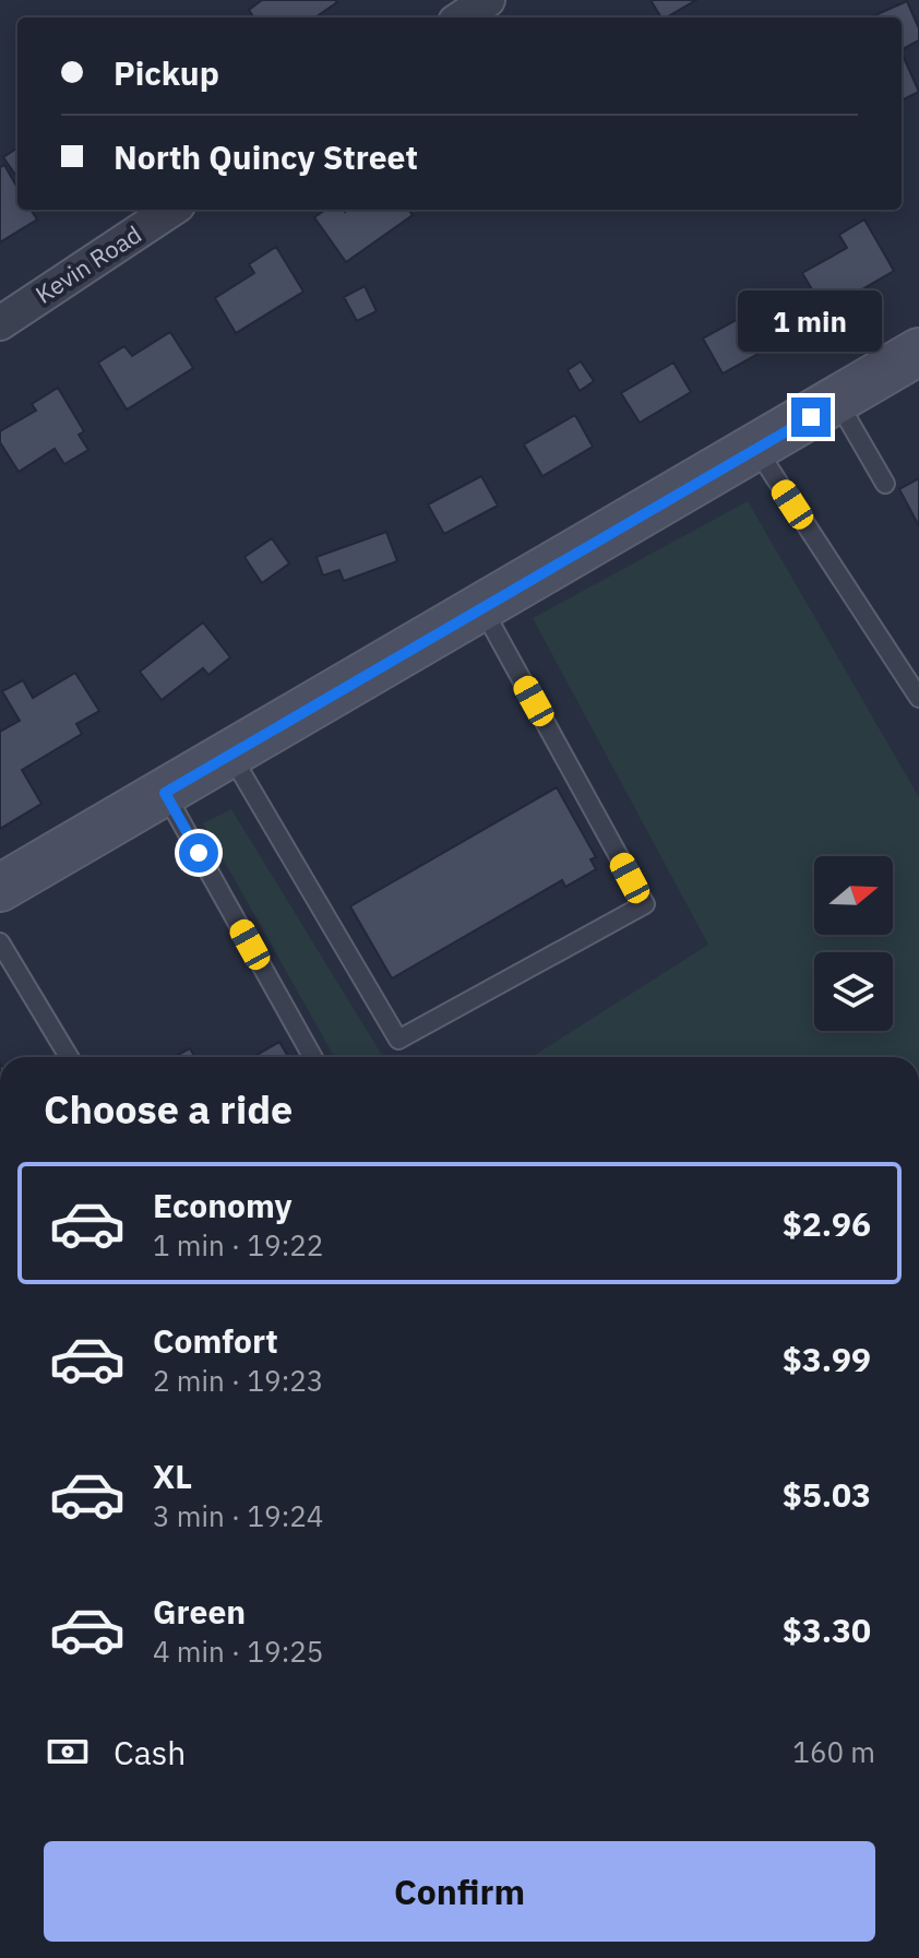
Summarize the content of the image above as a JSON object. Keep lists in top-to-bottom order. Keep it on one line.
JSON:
{"streets":{"street":["Kevin Road"]},"north":"right","page":{"banner":["Pickup","North Quincy Street"],"bubble":"1 min","heading":"Choose a ride","list":[{"name":"Economy","note":"1 min · 19:22","value":"$2.96"},{"name":"Comfort","note":"2 min · 19:23","value":"$3.99"},{"name":"XL","note":"3 min · 19:24","value":"$5.03"},{"name":"Green","note":"4 min · 19:25","value":"$3.30"}],"pay":["Cash","160 m"],"buttons":"Confirm"}}
